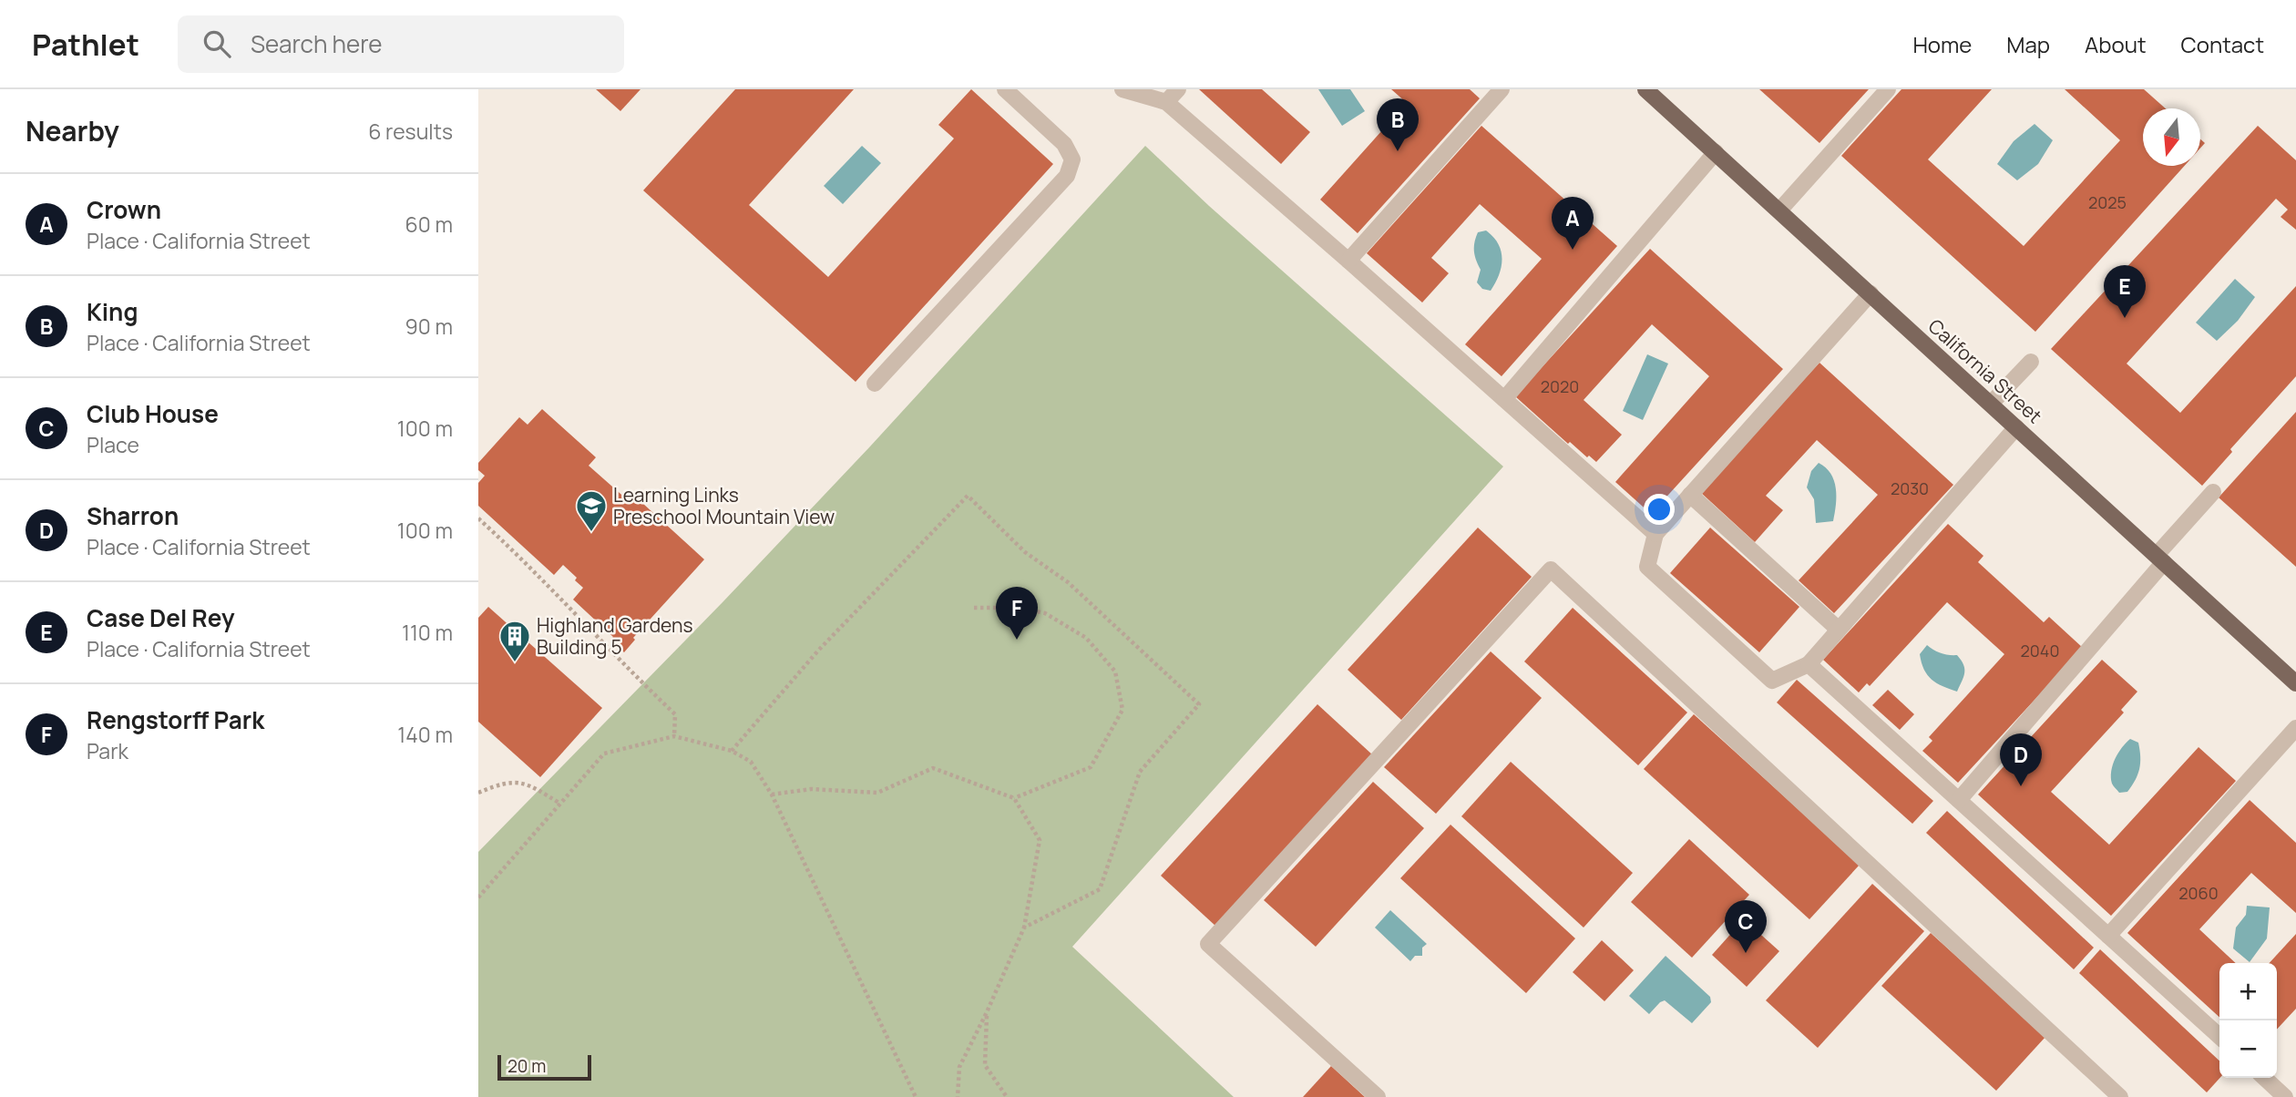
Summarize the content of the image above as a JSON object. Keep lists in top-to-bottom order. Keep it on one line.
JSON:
{"streets":{"main road":["California Street"]},"places":{"school or university":["Learning Links Preschool Mountain View"],"building":["Highland Gardens Building 5"]},"house_numbers":["2025","2020","2030","2040","2060"],"scale_bar":"20 m","north":"bottom","page":{"header":"Pathlet","search":"Search here","nav":["Home","Map","About","Contact"],"heading":["Nearby","6 results"],"pins":["B","A","E","F","D","C"],"list":[{"mark":"A","name":"Crown","note":"Place · California Street","value":"60 m"},{"mark":"B","name":"King","note":"Place · California Street","value":"90 m"},{"mark":"C","name":"Club House","note":"Place","value":"100 m"},{"mark":"D","name":"Sharron","note":"Place · California Street","value":"100 m"},{"mark":"E","name":"Case Del Rey","note":"Place · California Street","value":"110 m"},{"mark":"F","name":"Rengstorff Park","note":"Park","value":"140 m"}],"map_buttons":["+","−"],"scale":"20 m"}}
